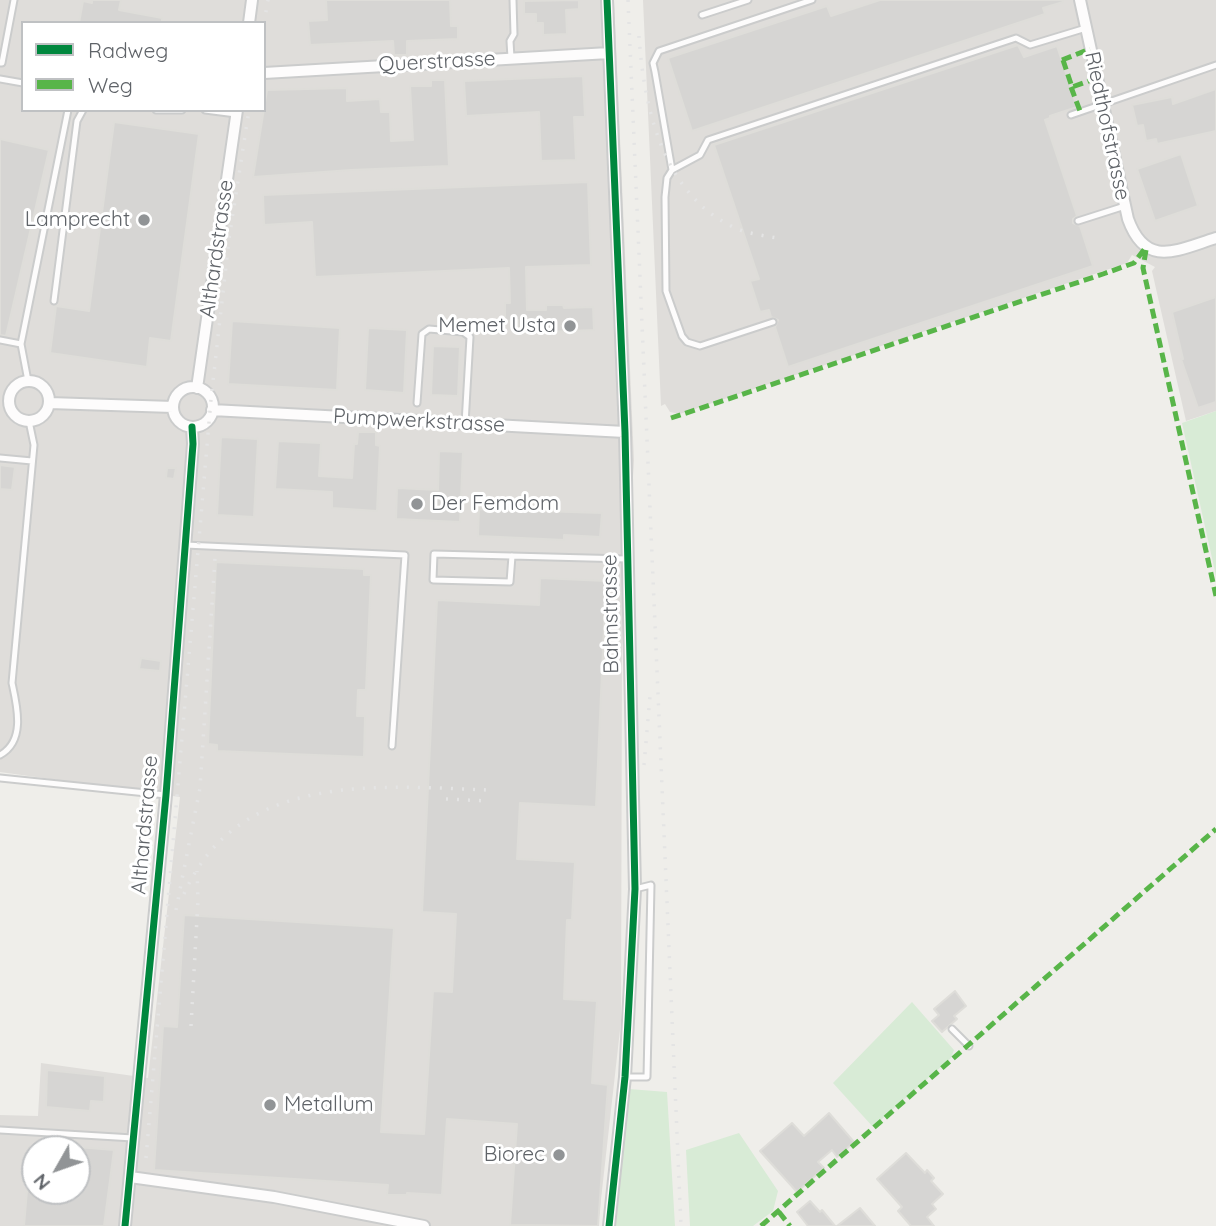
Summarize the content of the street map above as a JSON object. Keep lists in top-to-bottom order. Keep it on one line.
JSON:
{"streets":{"street":["Querstrasse","Riedthofstrasse","Althardstrasse","Pumpwerkstrasse","Bahnstrasse"]},"crossings":[["Querstrasse","Bahnstrasse"],["Althardstrasse","Pumpwerkstrasse"],["Pumpwerkstrasse","Bahnstrasse"]],"places":["Lamprecht","Memet Usta","Der Femdom","Metallum","Biorec"],"legend":["Radweg","Weg"],"north":"bottom left"}
